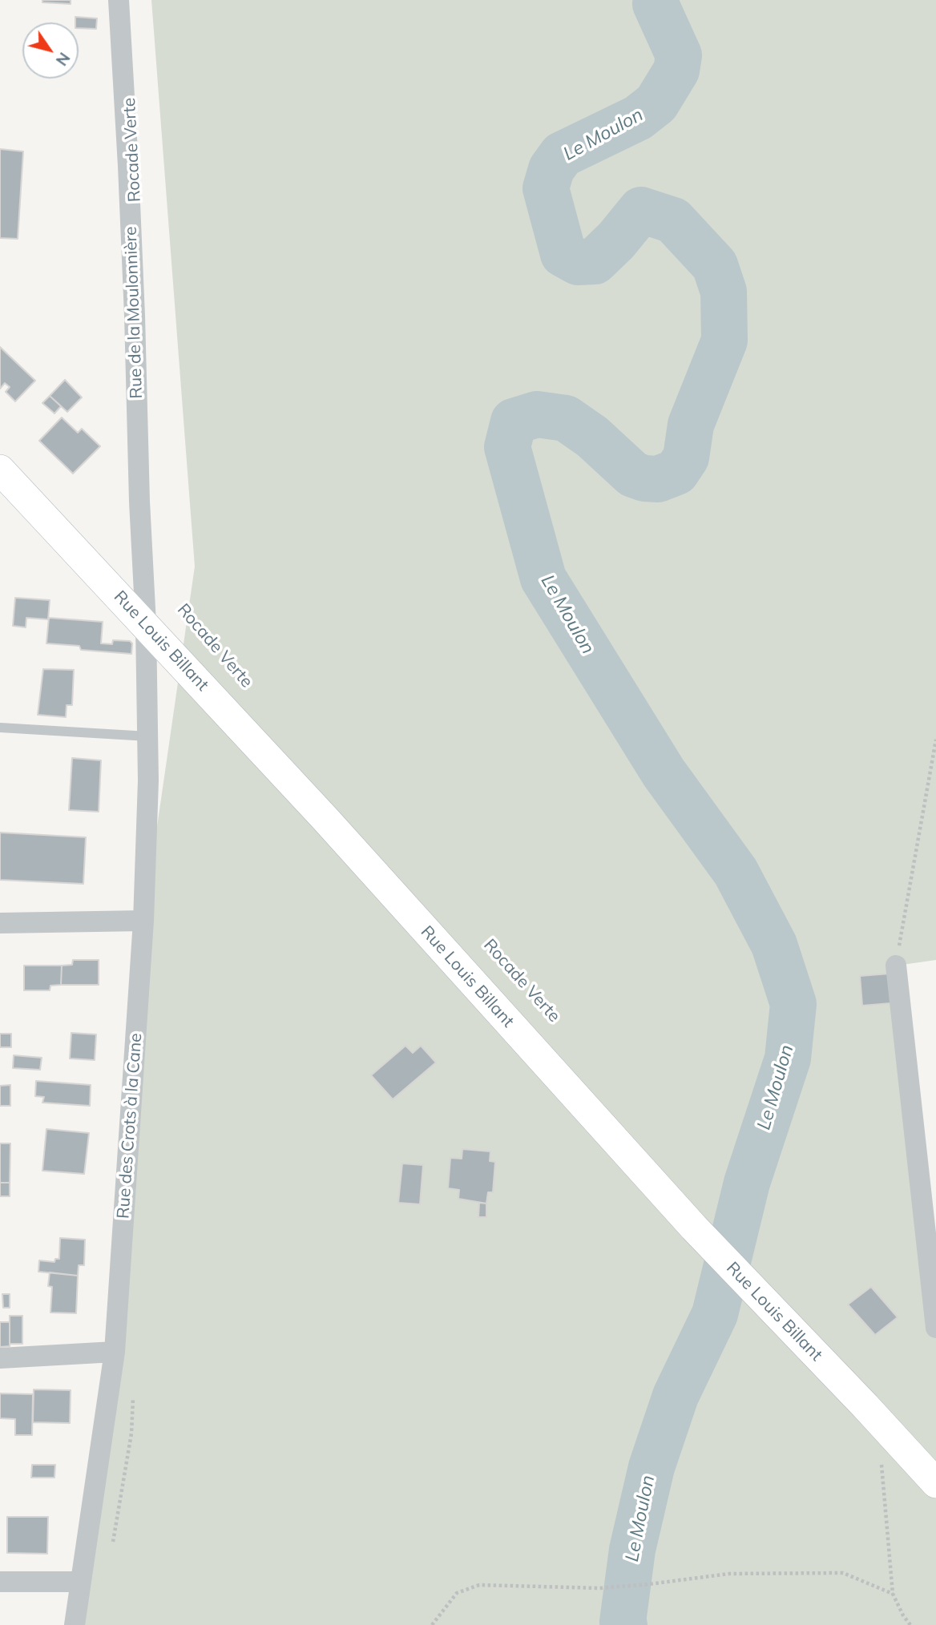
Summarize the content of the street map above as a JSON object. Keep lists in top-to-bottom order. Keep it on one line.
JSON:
{"streets":{"street":["Rue de la Moulonnière","Rue Louis Billant","Rue des Crots à la Cane"]},"crossings":[["Rue de la Moulonnière","Rue Louis Billant"],["Rue de la Moulonnière","Rue des Crots à la Cane"],["Rue Louis Billant","Rue des Crots à la Cane"]],"water":["Le Moulon"],"north":"bottom right"}
